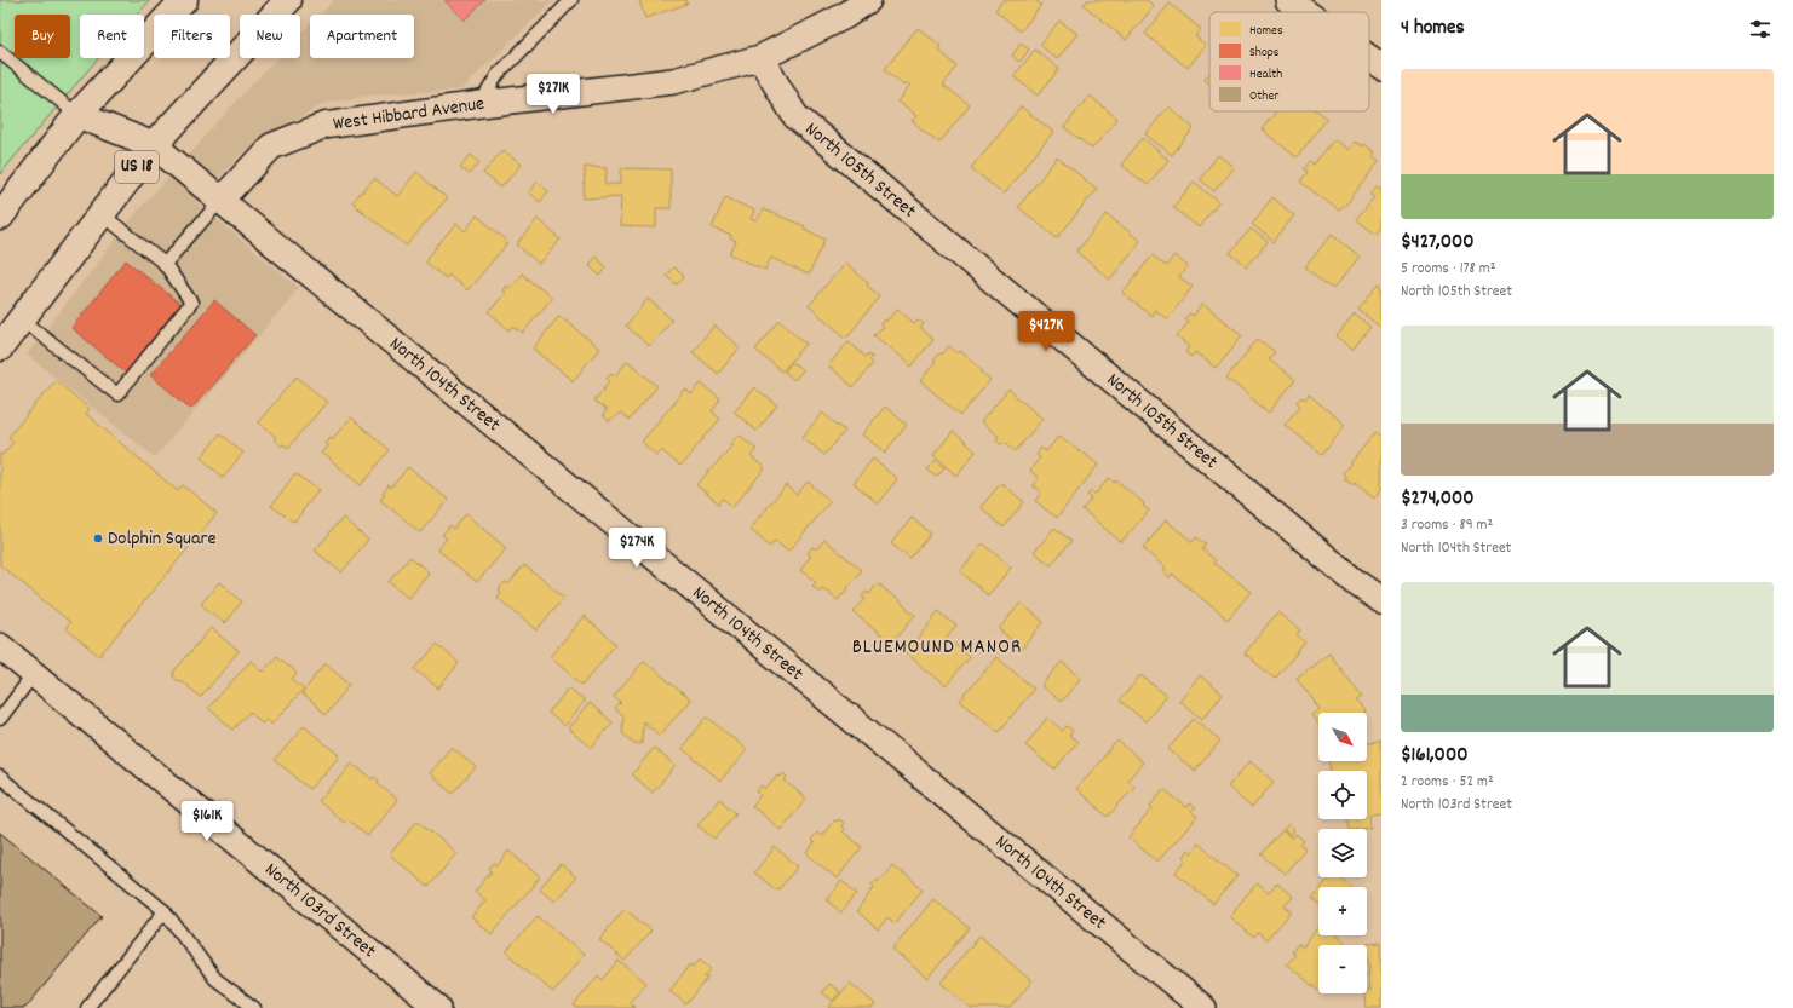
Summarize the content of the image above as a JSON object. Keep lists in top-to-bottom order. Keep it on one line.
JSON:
{"streets":{"main road":["US 18"],"street":["West Hibbard Avenue","North 105th Street","North 104th Street","North 103rd Street"]},"crossings":[["West Hibbard Avenue","North 105th Street"],["West Hibbard Avenue","North 104th Street"],["US 18","North 104th Street"]],"districts":["BLUEMOUND MANOR"],"places":["Dolphin Square"],"legend":["Homes","Shops","Health","Other"],"north":"bottom right","page":{"heading":"4 homes","chip":["Buy","Rent","Filters","New","Apartment"],"list":[{"name":"$427,000","note":"5 rooms · 178 m² · North 105th Street"},{"name":"$274,000","note":"3 rooms · 89 m² · North 104th Street"},{"name":"$161,000","note":"2 rooms · 52 m² · North 103rd Street"}],"price":["$271K","$427K","$274K","$161K"],"map_buttons":["+","−"]}}
